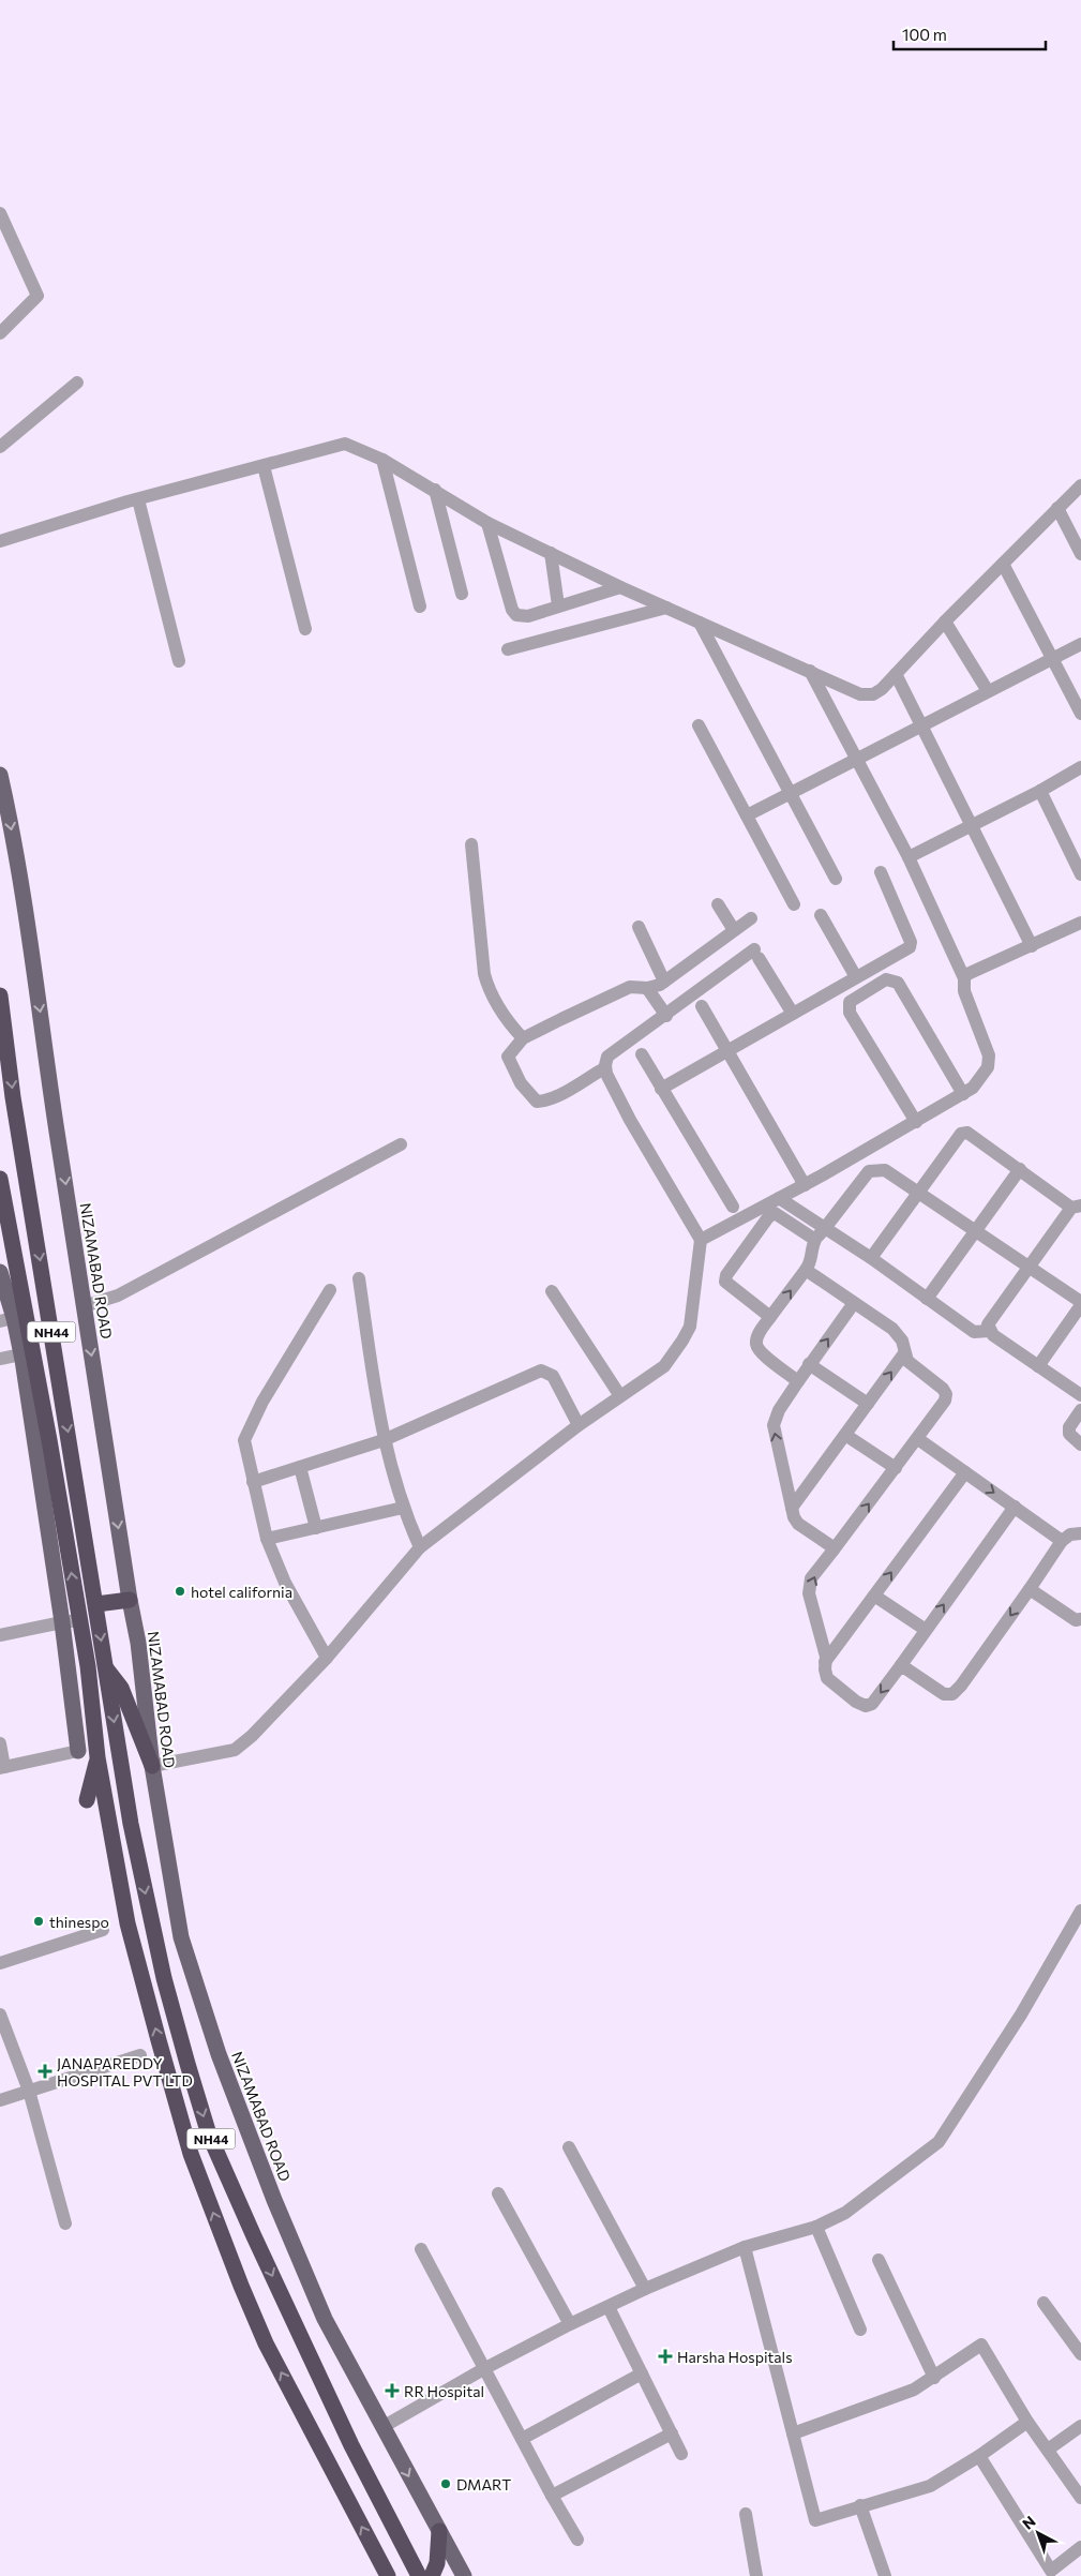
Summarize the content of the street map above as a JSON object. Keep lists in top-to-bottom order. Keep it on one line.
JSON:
{"streets":{"highway":["NH44"],"main road":["NIZAMABAD ROAD"]},"places":{"other":["hotel california","thinespo","DMART"],"health":["JANAPAREDDY HOSPITAL PVT LTD","Harsha Hospitals","RR Hospital"]},"scale_bar":"100 m","north":"top left"}
